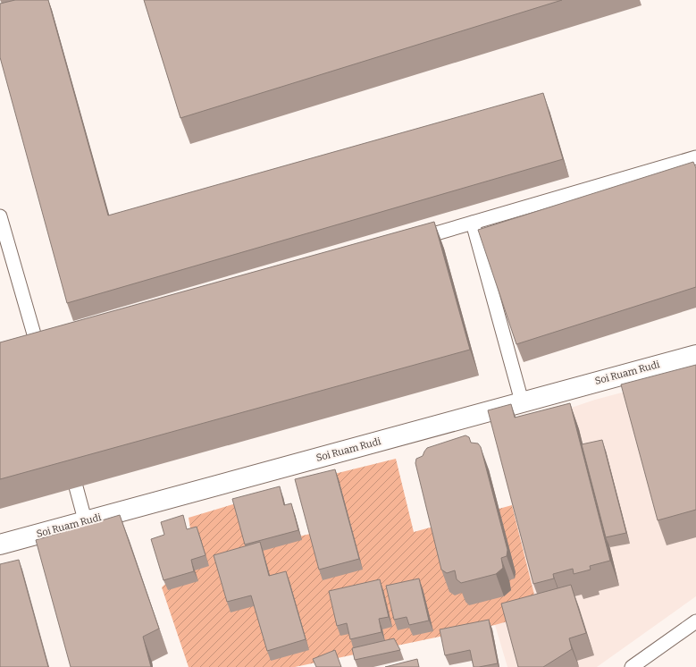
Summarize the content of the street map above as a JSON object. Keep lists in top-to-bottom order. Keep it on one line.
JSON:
{"streets":{"street":["Soi Ruam Rudi"]}}
